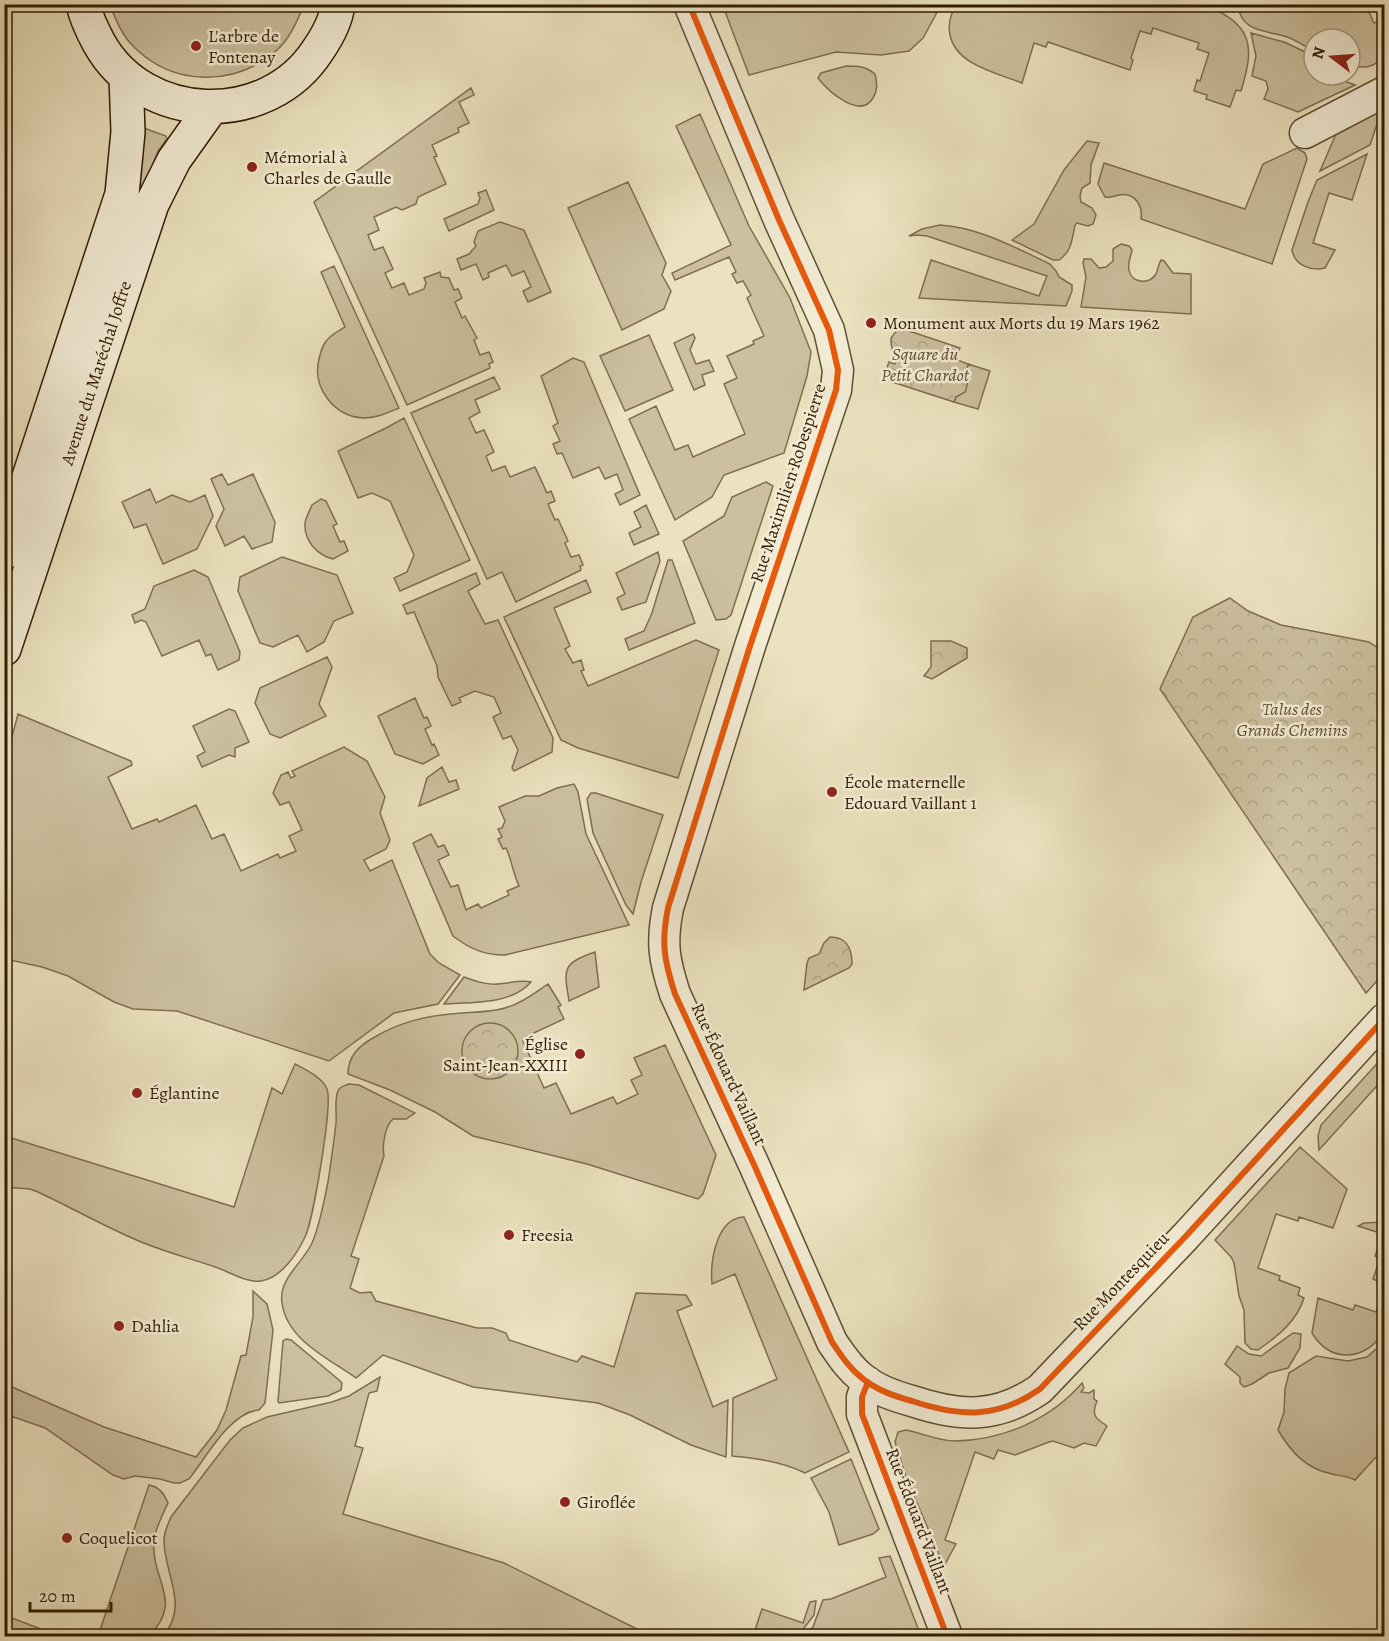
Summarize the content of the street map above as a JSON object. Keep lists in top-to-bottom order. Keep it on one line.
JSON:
{"streets":{"main road":["Avenue du Maréchal Joffre"],"street":["Rue Maximilien Robespierre","Rue Édouard Vaillant","Rue Montesquieu"]},"crossings":[["Rue Maximilien Robespierre","Rue Édouard Vaillant"],["Rue Édouard Vaillant","Rue Montesquieu"]],"parks":["Square du Petit Chardot","Talus des Grands Chemins"],"places":["L'arbre de Fontenay","Mémorial à Charles de Gaulle","Monument aux Morts du 19 Mars 1962","École maternelle Edouard Vaillant 1","Église Saint-Jean-XXIII","Églantine","Freesia","Dahlia","Giroflée","Coquelicot"],"scale_bar":"20 m","north":"left"}
